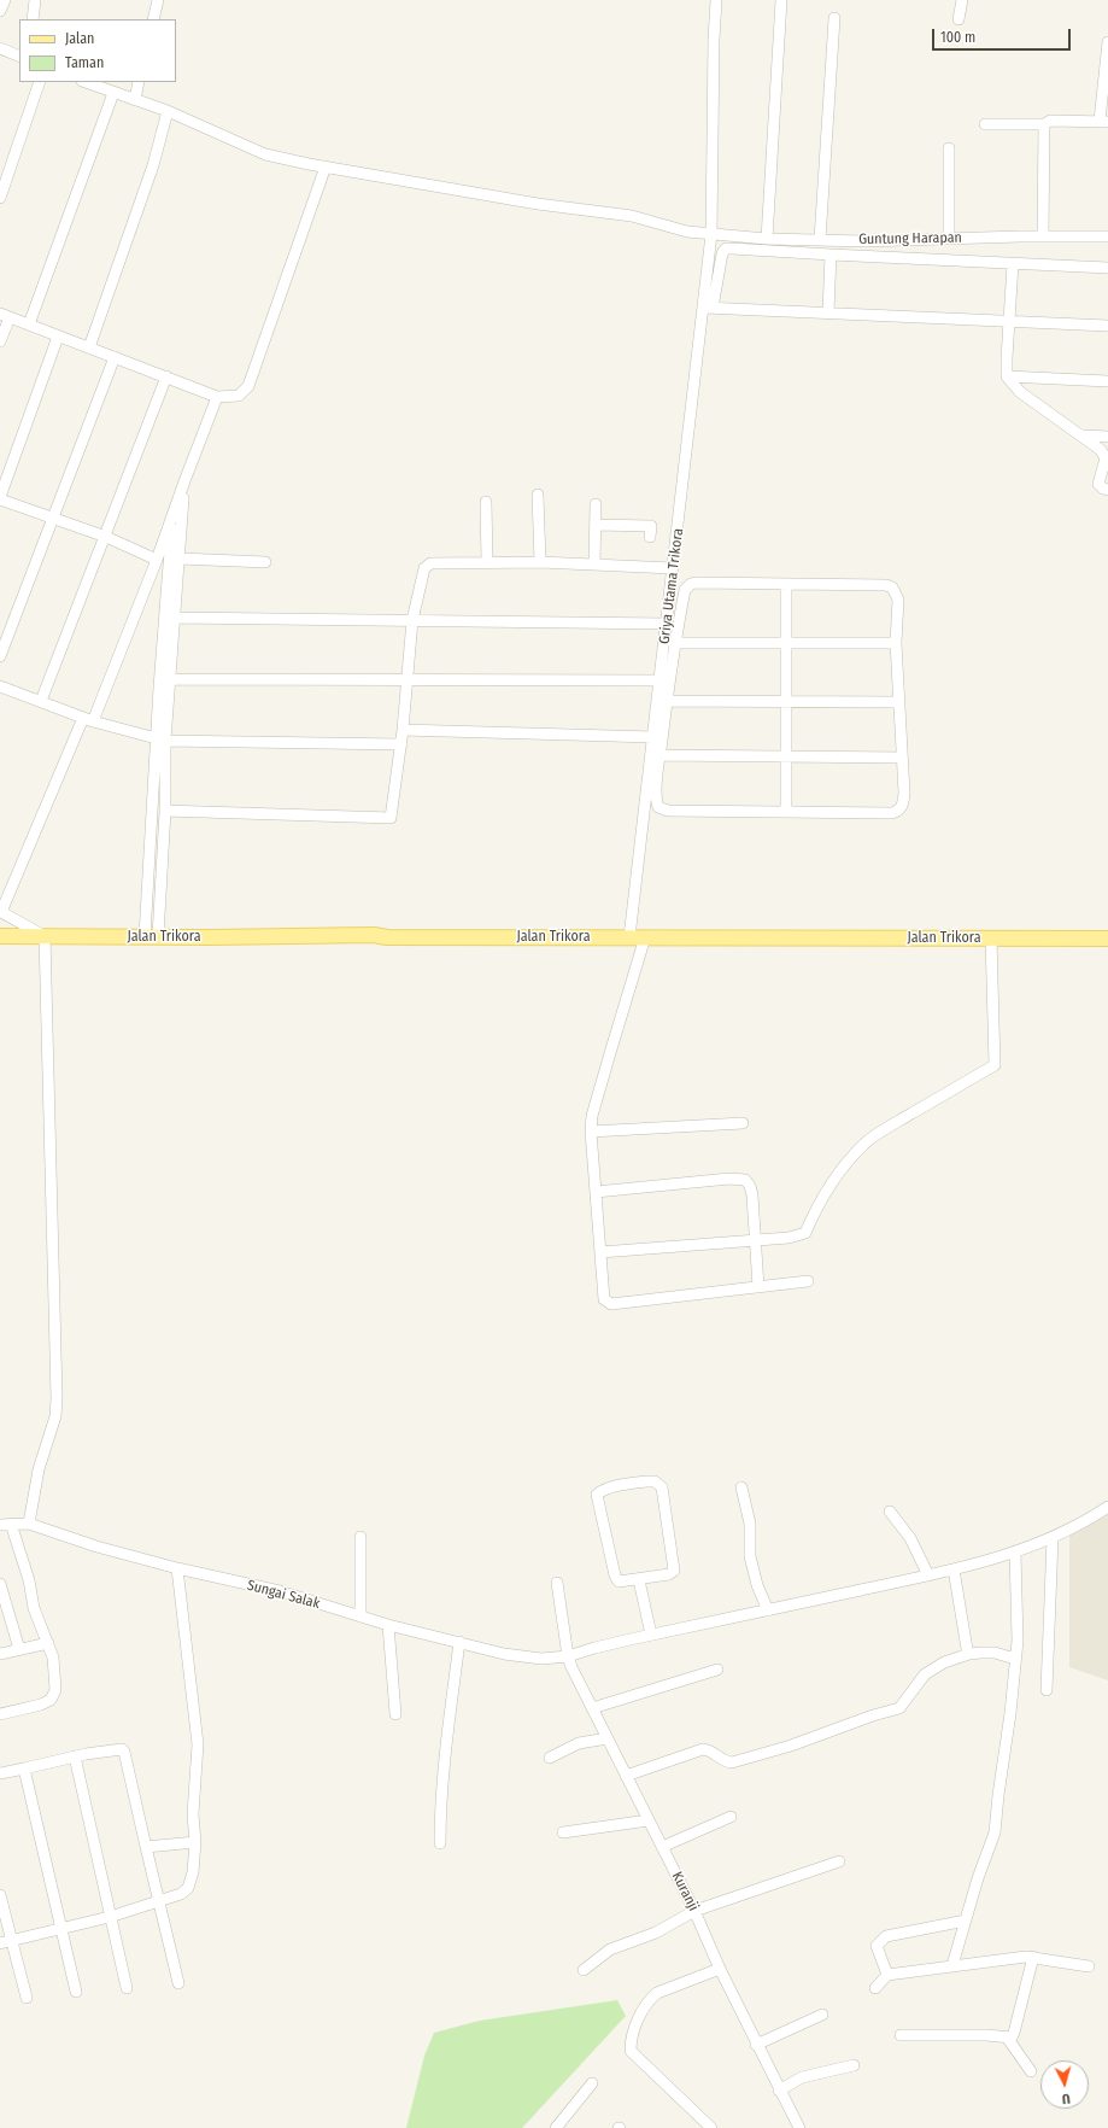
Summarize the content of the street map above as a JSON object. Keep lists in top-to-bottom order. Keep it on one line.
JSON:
{"streets":{"main road":["Jalan Trikora"],"street":["Guntung Harapan","Griya Utama Trikora","Sungai Salak","Kuranji"]},"crossings":[["Guntung Harapan","Griya Utama Trikora"],["Griya Utama Trikora","Jalan Trikora"],["Sungai Salak","Kuranji"]],"legend":["Jalan","Taman"],"scale_bar":"100 m","north":"bottom"}
